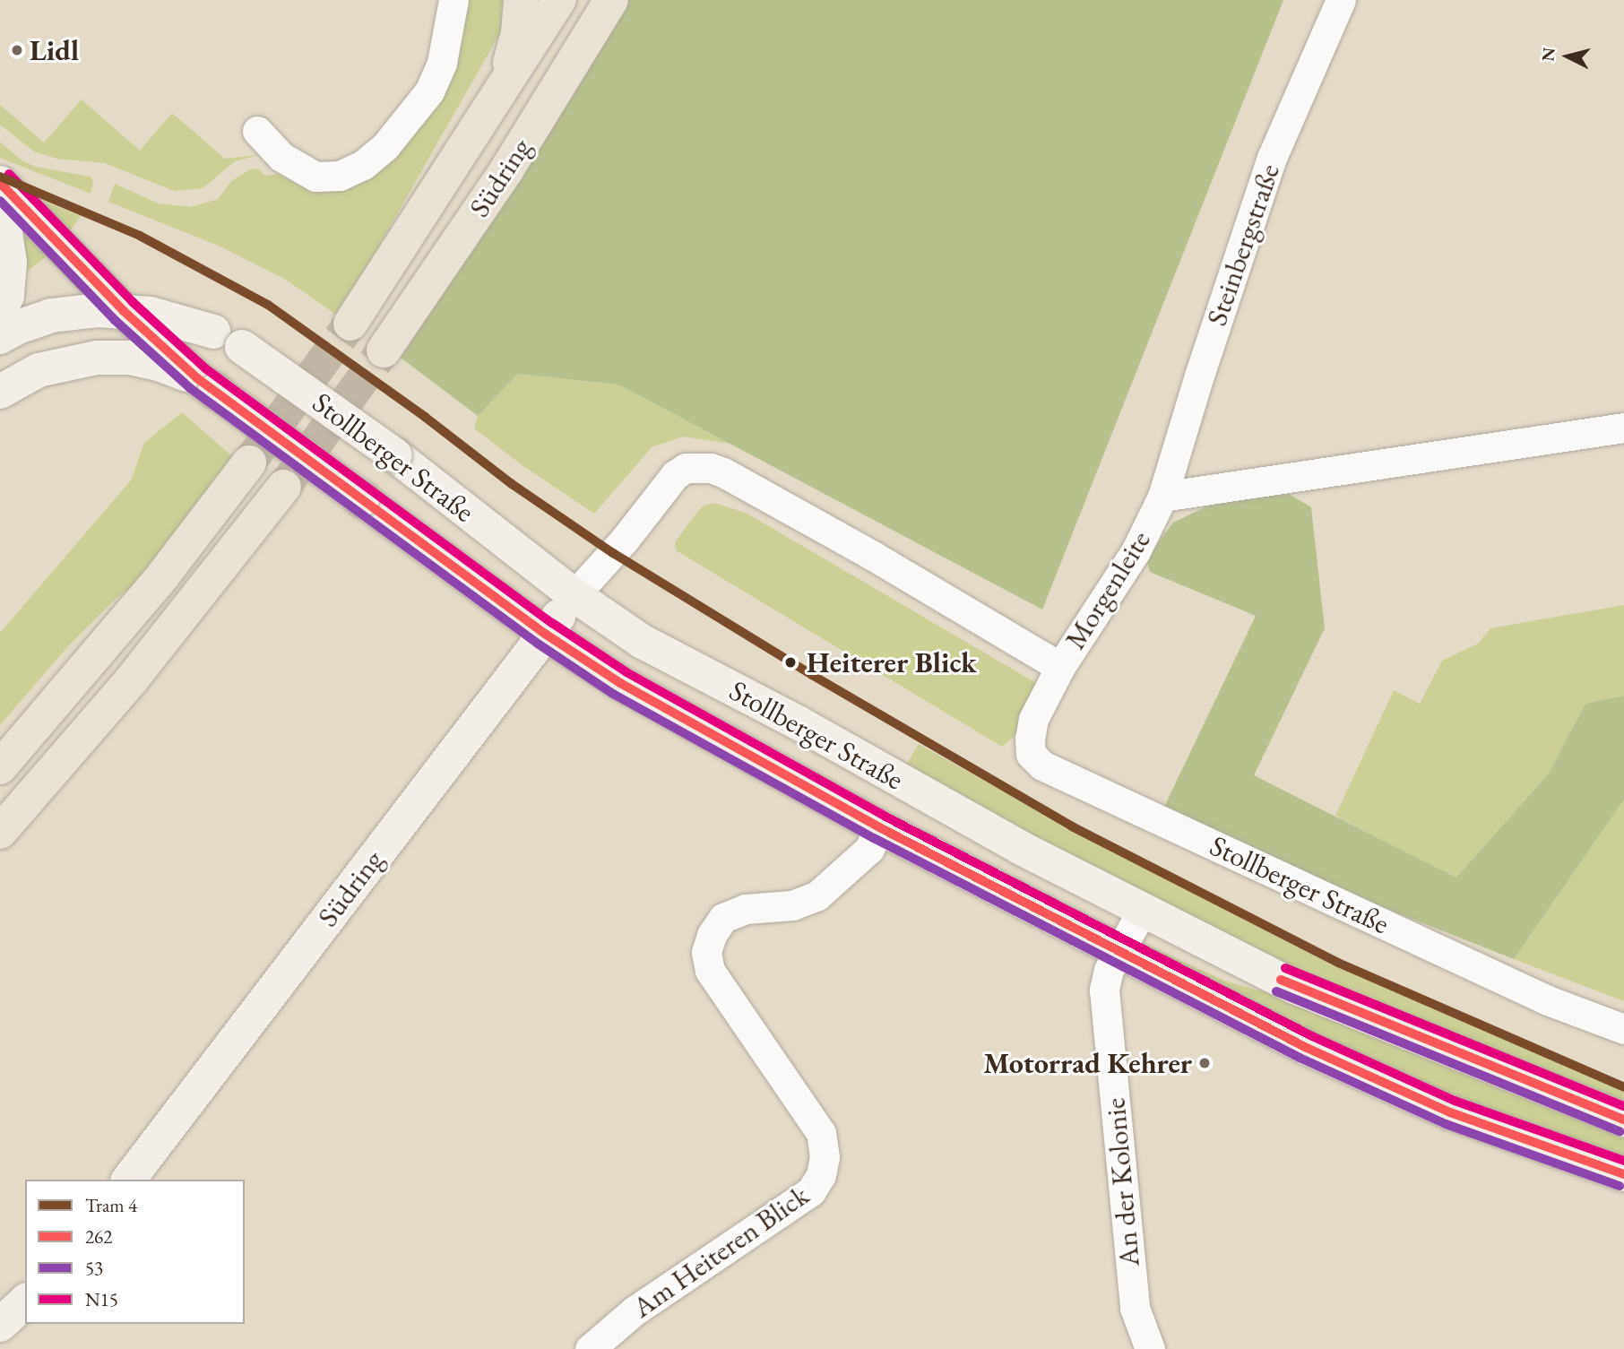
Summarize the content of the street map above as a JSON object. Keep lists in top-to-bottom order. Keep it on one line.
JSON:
{"streets":{"main road":["Südring","Stollberger Straße"],"street":["Steinbergstraße","Morgenleite","An der Kolonie","Am Heiteren Blick"]},"crossings":[["Südring","Stollberger Straße"],["Südring","Morgenleite"],["Steinbergstraße","Morgenleite"],["Stollberger Straße","Morgenleite"],["Stollberger Straße","An der Kolonie"],["Stollberger Straße","Am Heiteren Blick"]],"places":["Lidl","Heiterer Blick","Motorrad Kehrer"],"lines":["transit line N15","tram line 4","transit line 262","transit line 53"],"legend":["Tram 4","262","53","N15"],"north":"left"}
